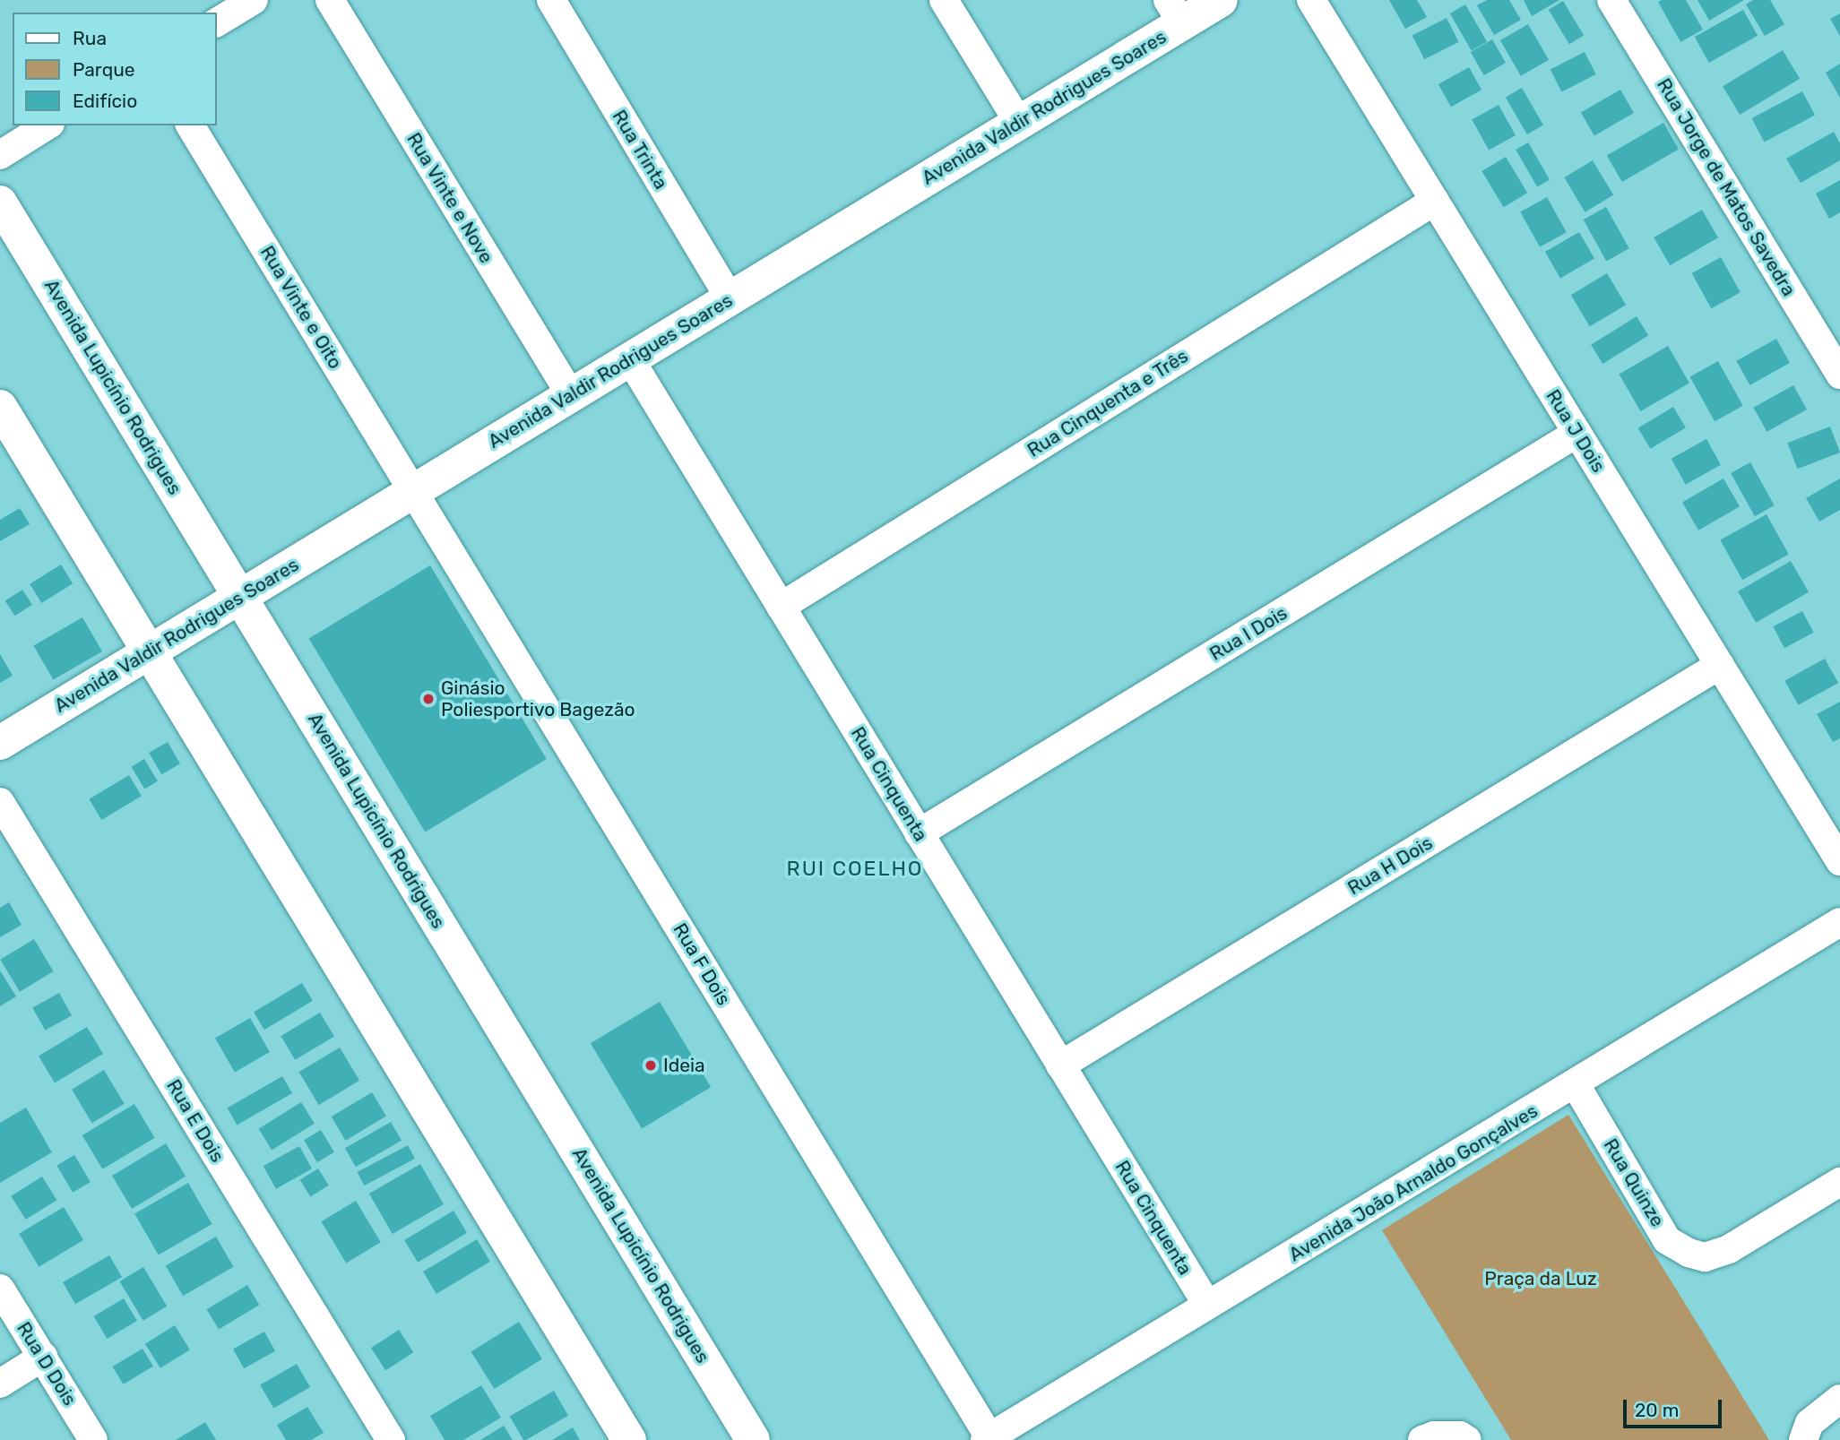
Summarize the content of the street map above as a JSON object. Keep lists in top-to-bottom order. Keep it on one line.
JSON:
{"streets":{"street":["Avenida Valdir Rodrigues Soares","Rua Trinta","Rua Jorge de Matos Savedra","Rua Vinte e Nove","Rua Vinte e Oito","Avenida Lupicínio Rodrigues","Rua Cinquenta e Três","Rua J Dois","Rua I Dois","Rua Cinquenta","Rua H Dois","Rua F Dois","Rua E Dois","Avenida João Arnaldo Gonçalves","Rua Quinze","Rua D Dois"]},"crossings":[["Avenida Valdir Rodrigues Soares","Rua Trinta"],["Avenida Valdir Rodrigues Soares","Rua Vinte e Nove"],["Avenida Valdir Rodrigues Soares","Rua Vinte e Oito"],["Avenida Valdir Rodrigues Soares","Avenida Lupicínio Rodrigues"],["Avenida Valdir Rodrigues Soares","Rua Cinquenta"],["Avenida Valdir Rodrigues Soares","Rua F Dois"],["Rua Vinte e Oito","Rua F Dois"],["Rua Cinquenta e Três","Rua J Dois"],["Rua Cinquenta e Três","Rua Cinquenta"],["Rua J Dois","Rua I Dois"],["Rua J Dois","Rua H Dois"],["Rua I Dois","Rua Cinquenta"],["Rua Cinquenta","Rua H Dois"],["Rua Cinquenta","Avenida João Arnaldo Gonçalves"],["Rua F Dois","Avenida João Arnaldo Gonçalves"],["Avenida João Arnaldo Gonçalves","Rua Quinze"]],"districts":["RUI COELHO"],"parks":["Praça da Luz"],"places":["Ginásio Poliesportivo Bagezão","Ideia"],"legend":["Rua","Parque","Edifício"],"scale_bar":"20 m"}
